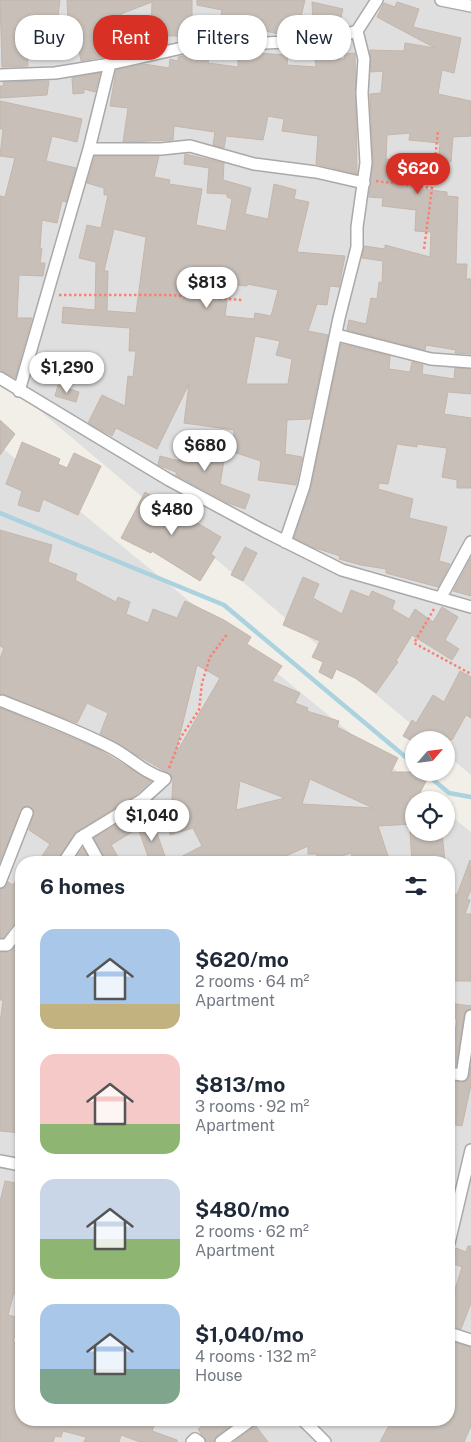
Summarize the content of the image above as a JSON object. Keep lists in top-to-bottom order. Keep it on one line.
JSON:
{"north":"top right","page":{"chip":["Buy","Rent","Filters","New"],"price":["$620","$813","$1,290","$680","$480","$1,040"],"heading":"6 homes","list":[{"name":"$620/mo","note":"2 rooms · 64 m² · Apartment"},{"name":"$813/mo","note":"3 rooms · 92 m² · Apartment"},{"name":"$480/mo","note":"2 rooms · 62 m² · Apartment"},{"name":"$1,040/mo","note":"4 rooms · 132 m² · House"}]}}
